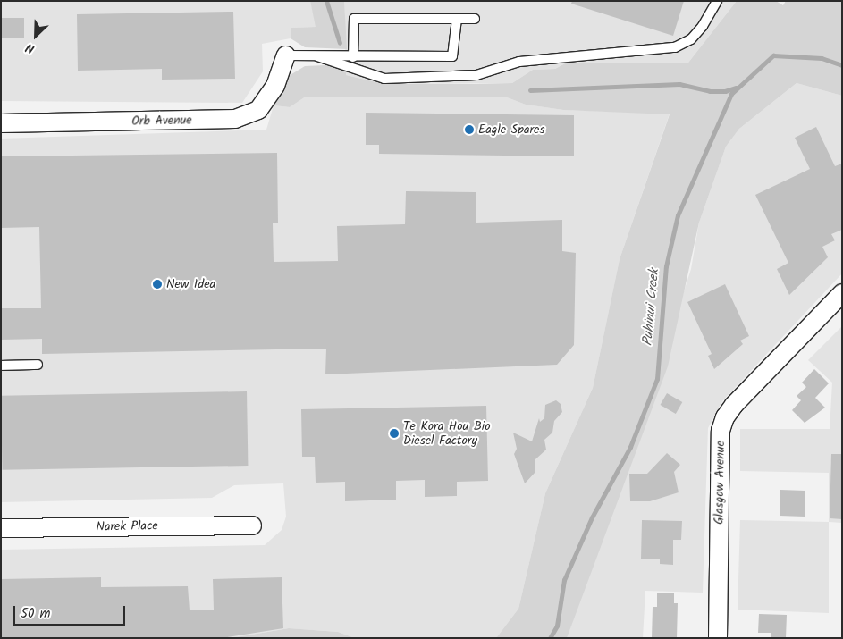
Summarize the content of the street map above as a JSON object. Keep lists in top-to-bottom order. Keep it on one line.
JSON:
{"streets":{"street":["Orb Avenue","Glasgow Avenue","Narek Place"]},"water":["Puhinui Creek"],"places":["Eagle Spares","New Idea","Te Kora Hou Bio Diesel Factory"],"scale_bar":"50 m","north":"bottom left"}
